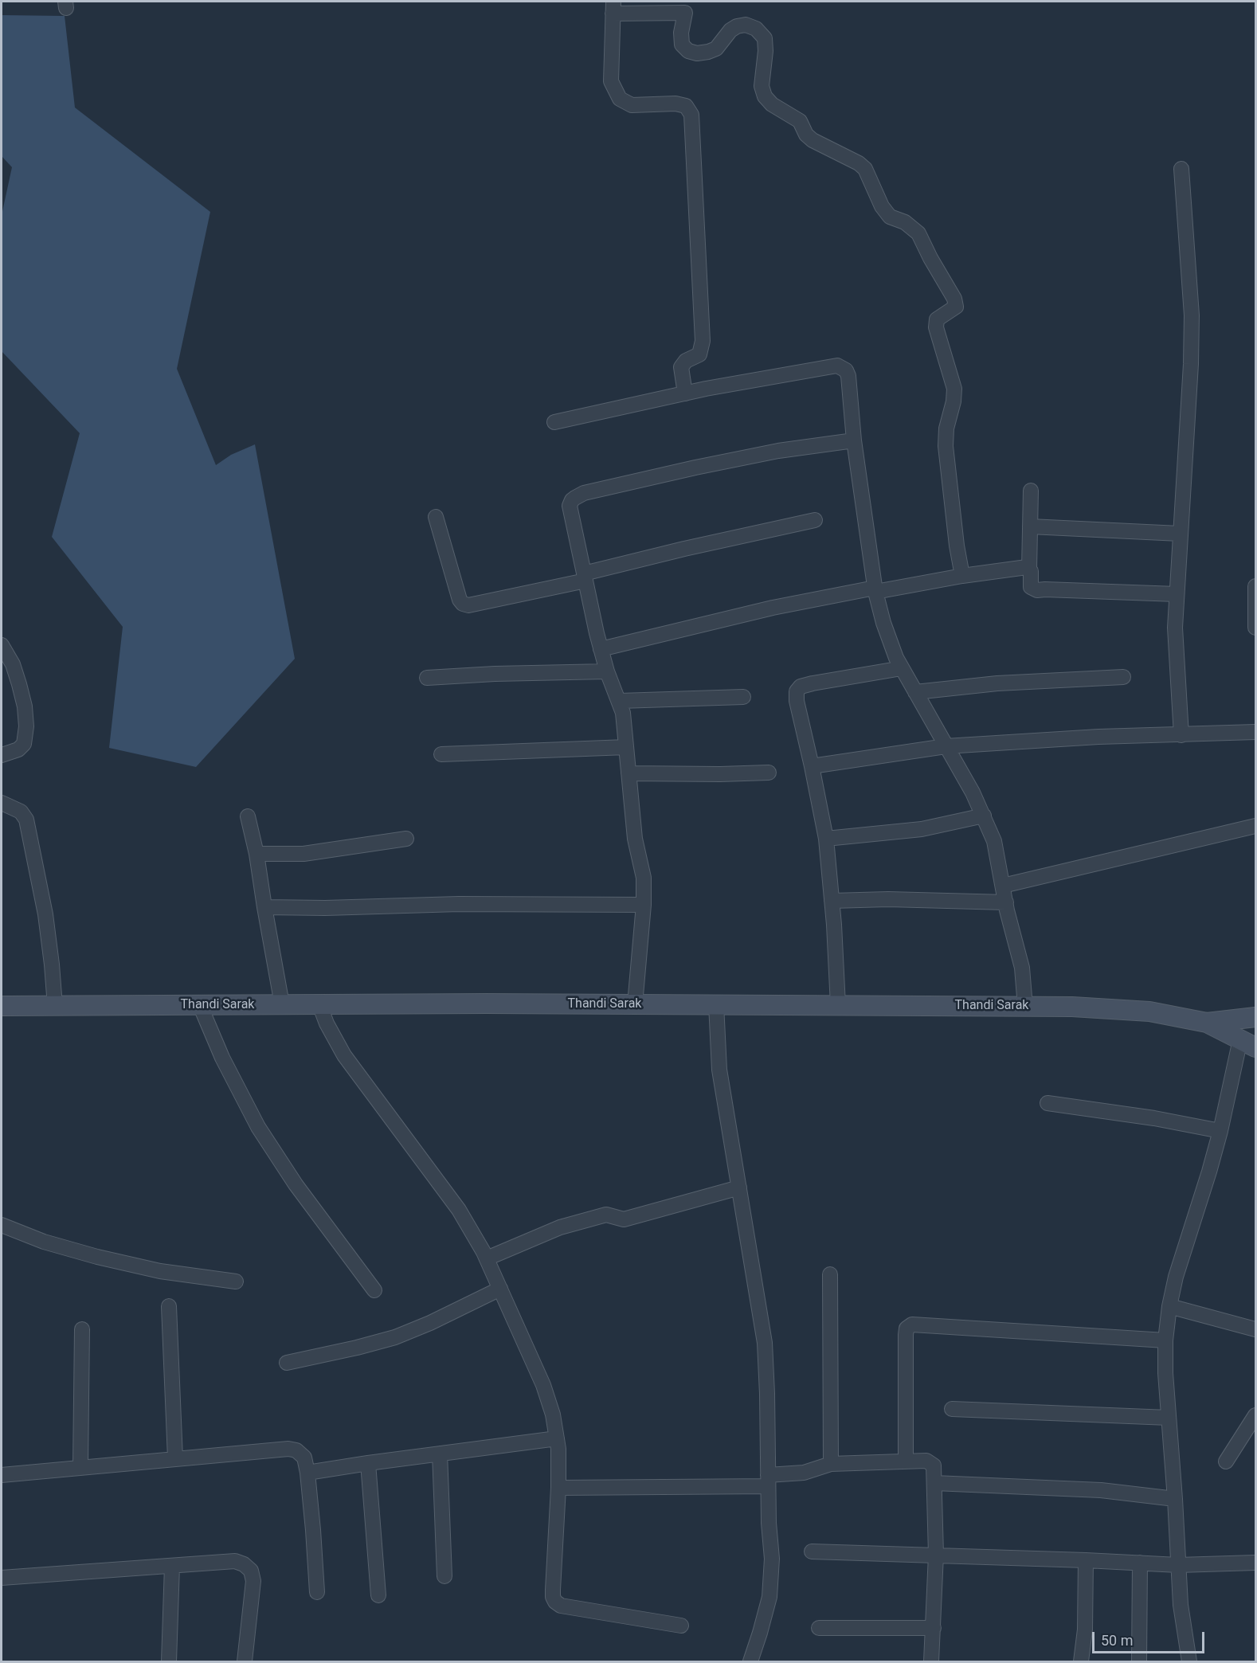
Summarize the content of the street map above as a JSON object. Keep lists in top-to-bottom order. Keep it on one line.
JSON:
{"streets":{"main road":["Thandi Sarak"]},"scale_bar":"50 m"}
